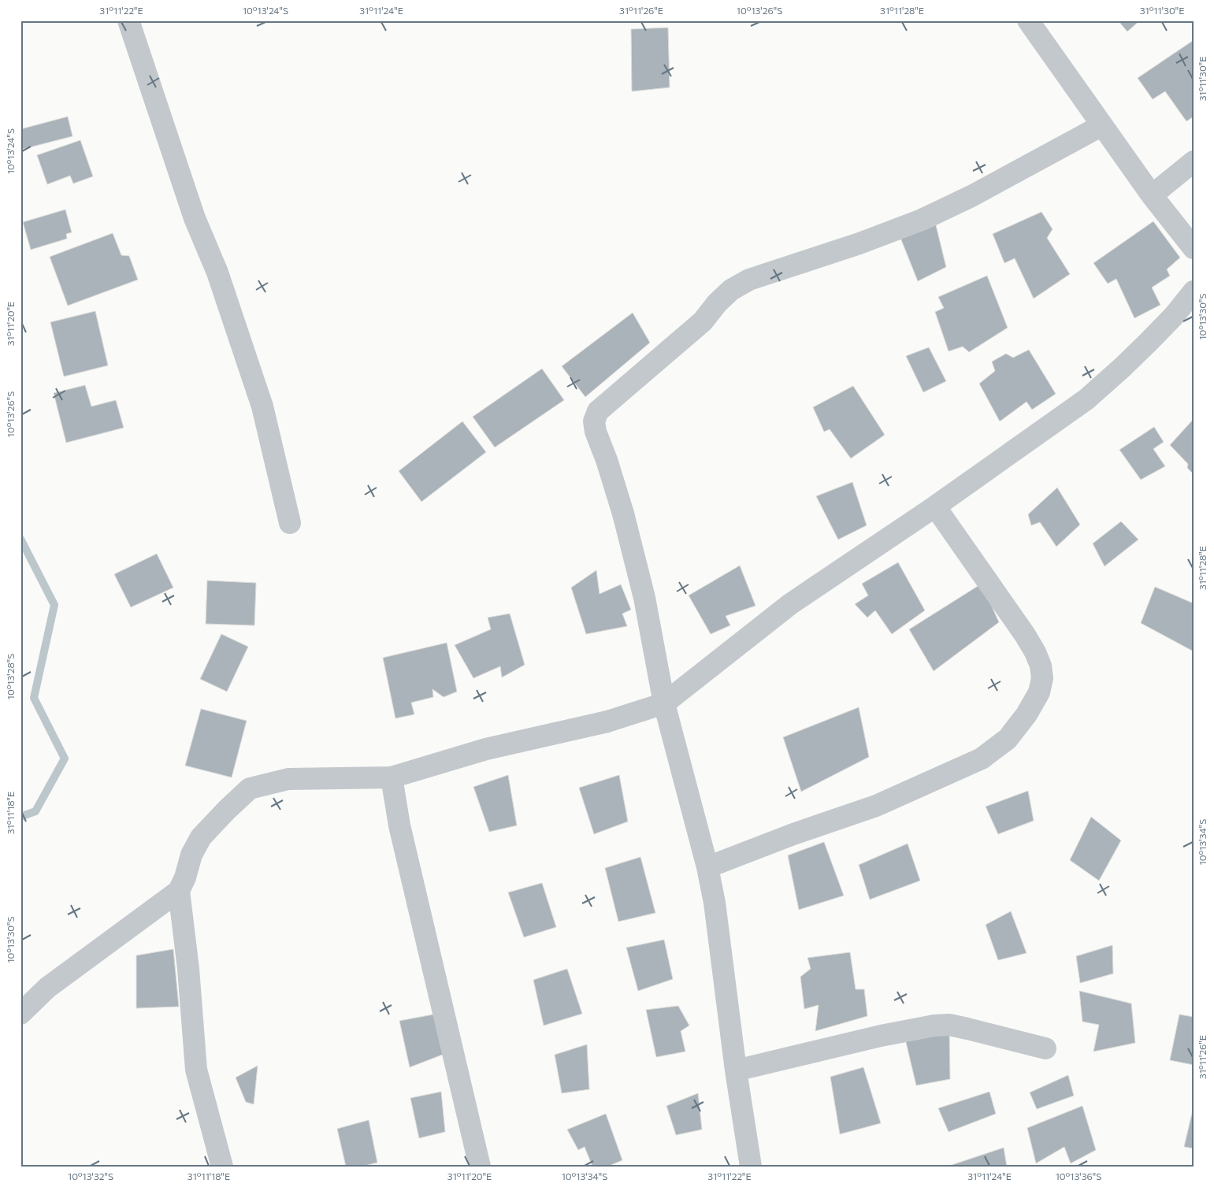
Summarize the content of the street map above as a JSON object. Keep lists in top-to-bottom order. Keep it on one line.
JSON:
{"coordinates":["31°11'22\"E","10°13'24\"S","31°11'24\"E","31°11'26\"E","10°13'26\"S","31°11'28\"E","31°11'30\"E","10°13'30\"S","31°11'20\"E","10°13'28\"S","31°11'18\"E","10°13'34\"S","10°13'32\"S","10°13'36\"S"]}
